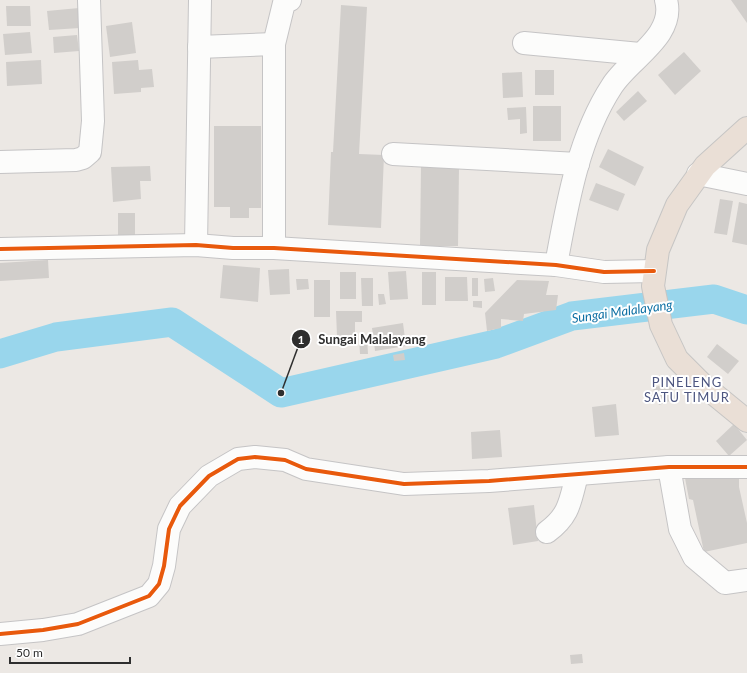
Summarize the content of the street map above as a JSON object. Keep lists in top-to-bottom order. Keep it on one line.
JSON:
{"districts":["PINELENG SATU TIMUR"],"water":["Sungai Malalayang"],"places":["Sungai Malalayang"],"scale_bar":"50 m"}
